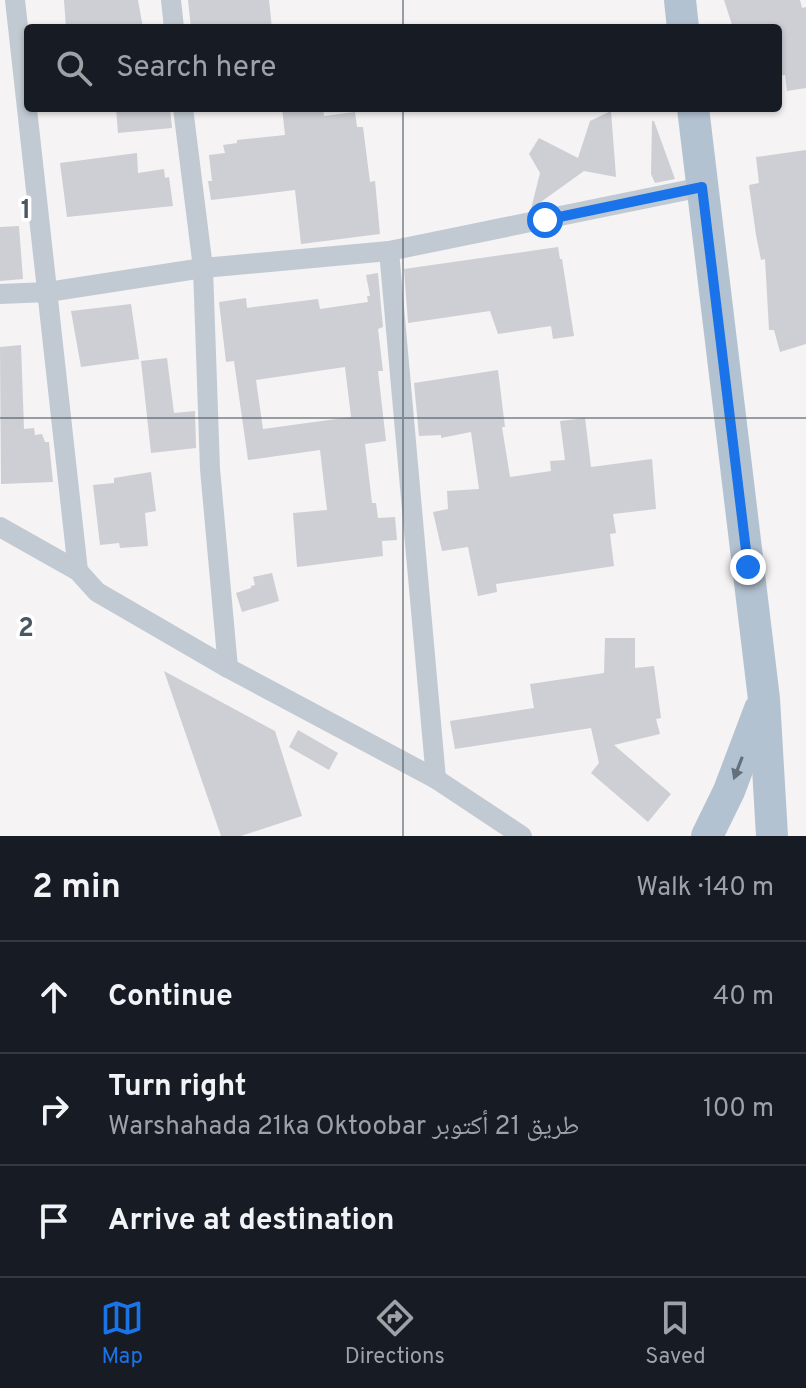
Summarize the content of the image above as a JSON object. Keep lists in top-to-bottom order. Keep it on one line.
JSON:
{"page":{"search":"Search here","heading":["2 min","Walk · 140 m"],"list":[["Continue","40 m"],["Turn right","Warshahada 21ka Oktoobar طريق 21 أكتوبر","100 m"],"Arrive at destination"],"nav":["Map","Directions","Saved"]},"grid":{"rows":["1","2"]}}
